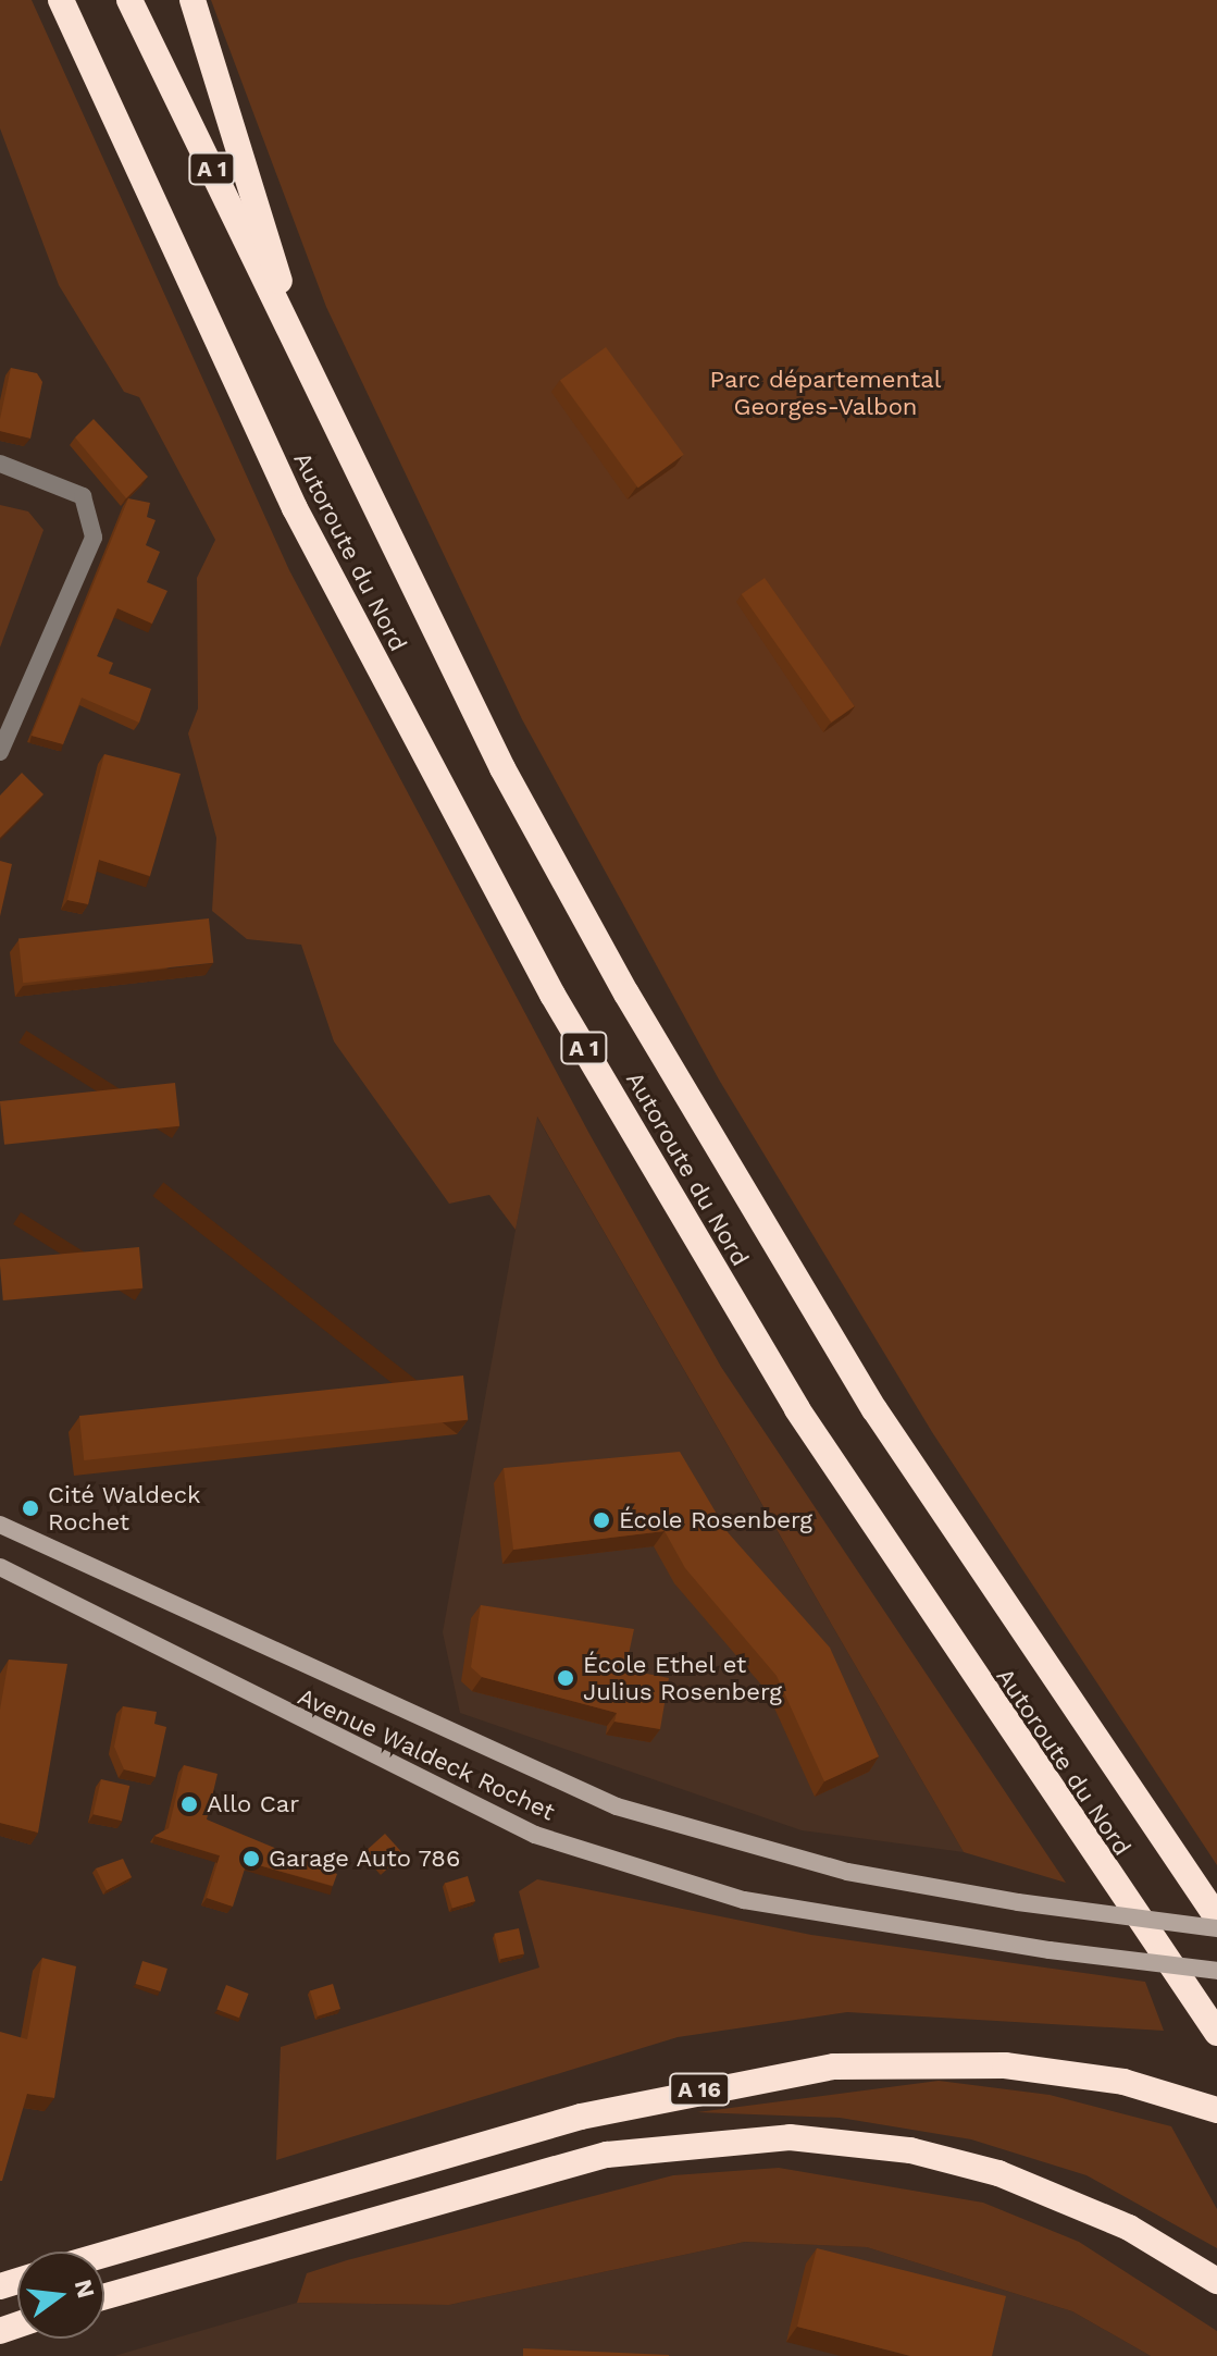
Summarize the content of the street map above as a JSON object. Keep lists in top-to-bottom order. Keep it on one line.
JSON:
{"streets":{"highway":["A 1","Autoroute du Nord","A 16"],"main road":["Avenue Waldeck Rochet"]},"parks":["Parc départemental Georges-Valbon"],"places":["Cité Waldeck Rochet","École Rosenberg","École Ethel et Julius Rosenberg","Allo Car","Garage Auto 786"],"north":"right"}
